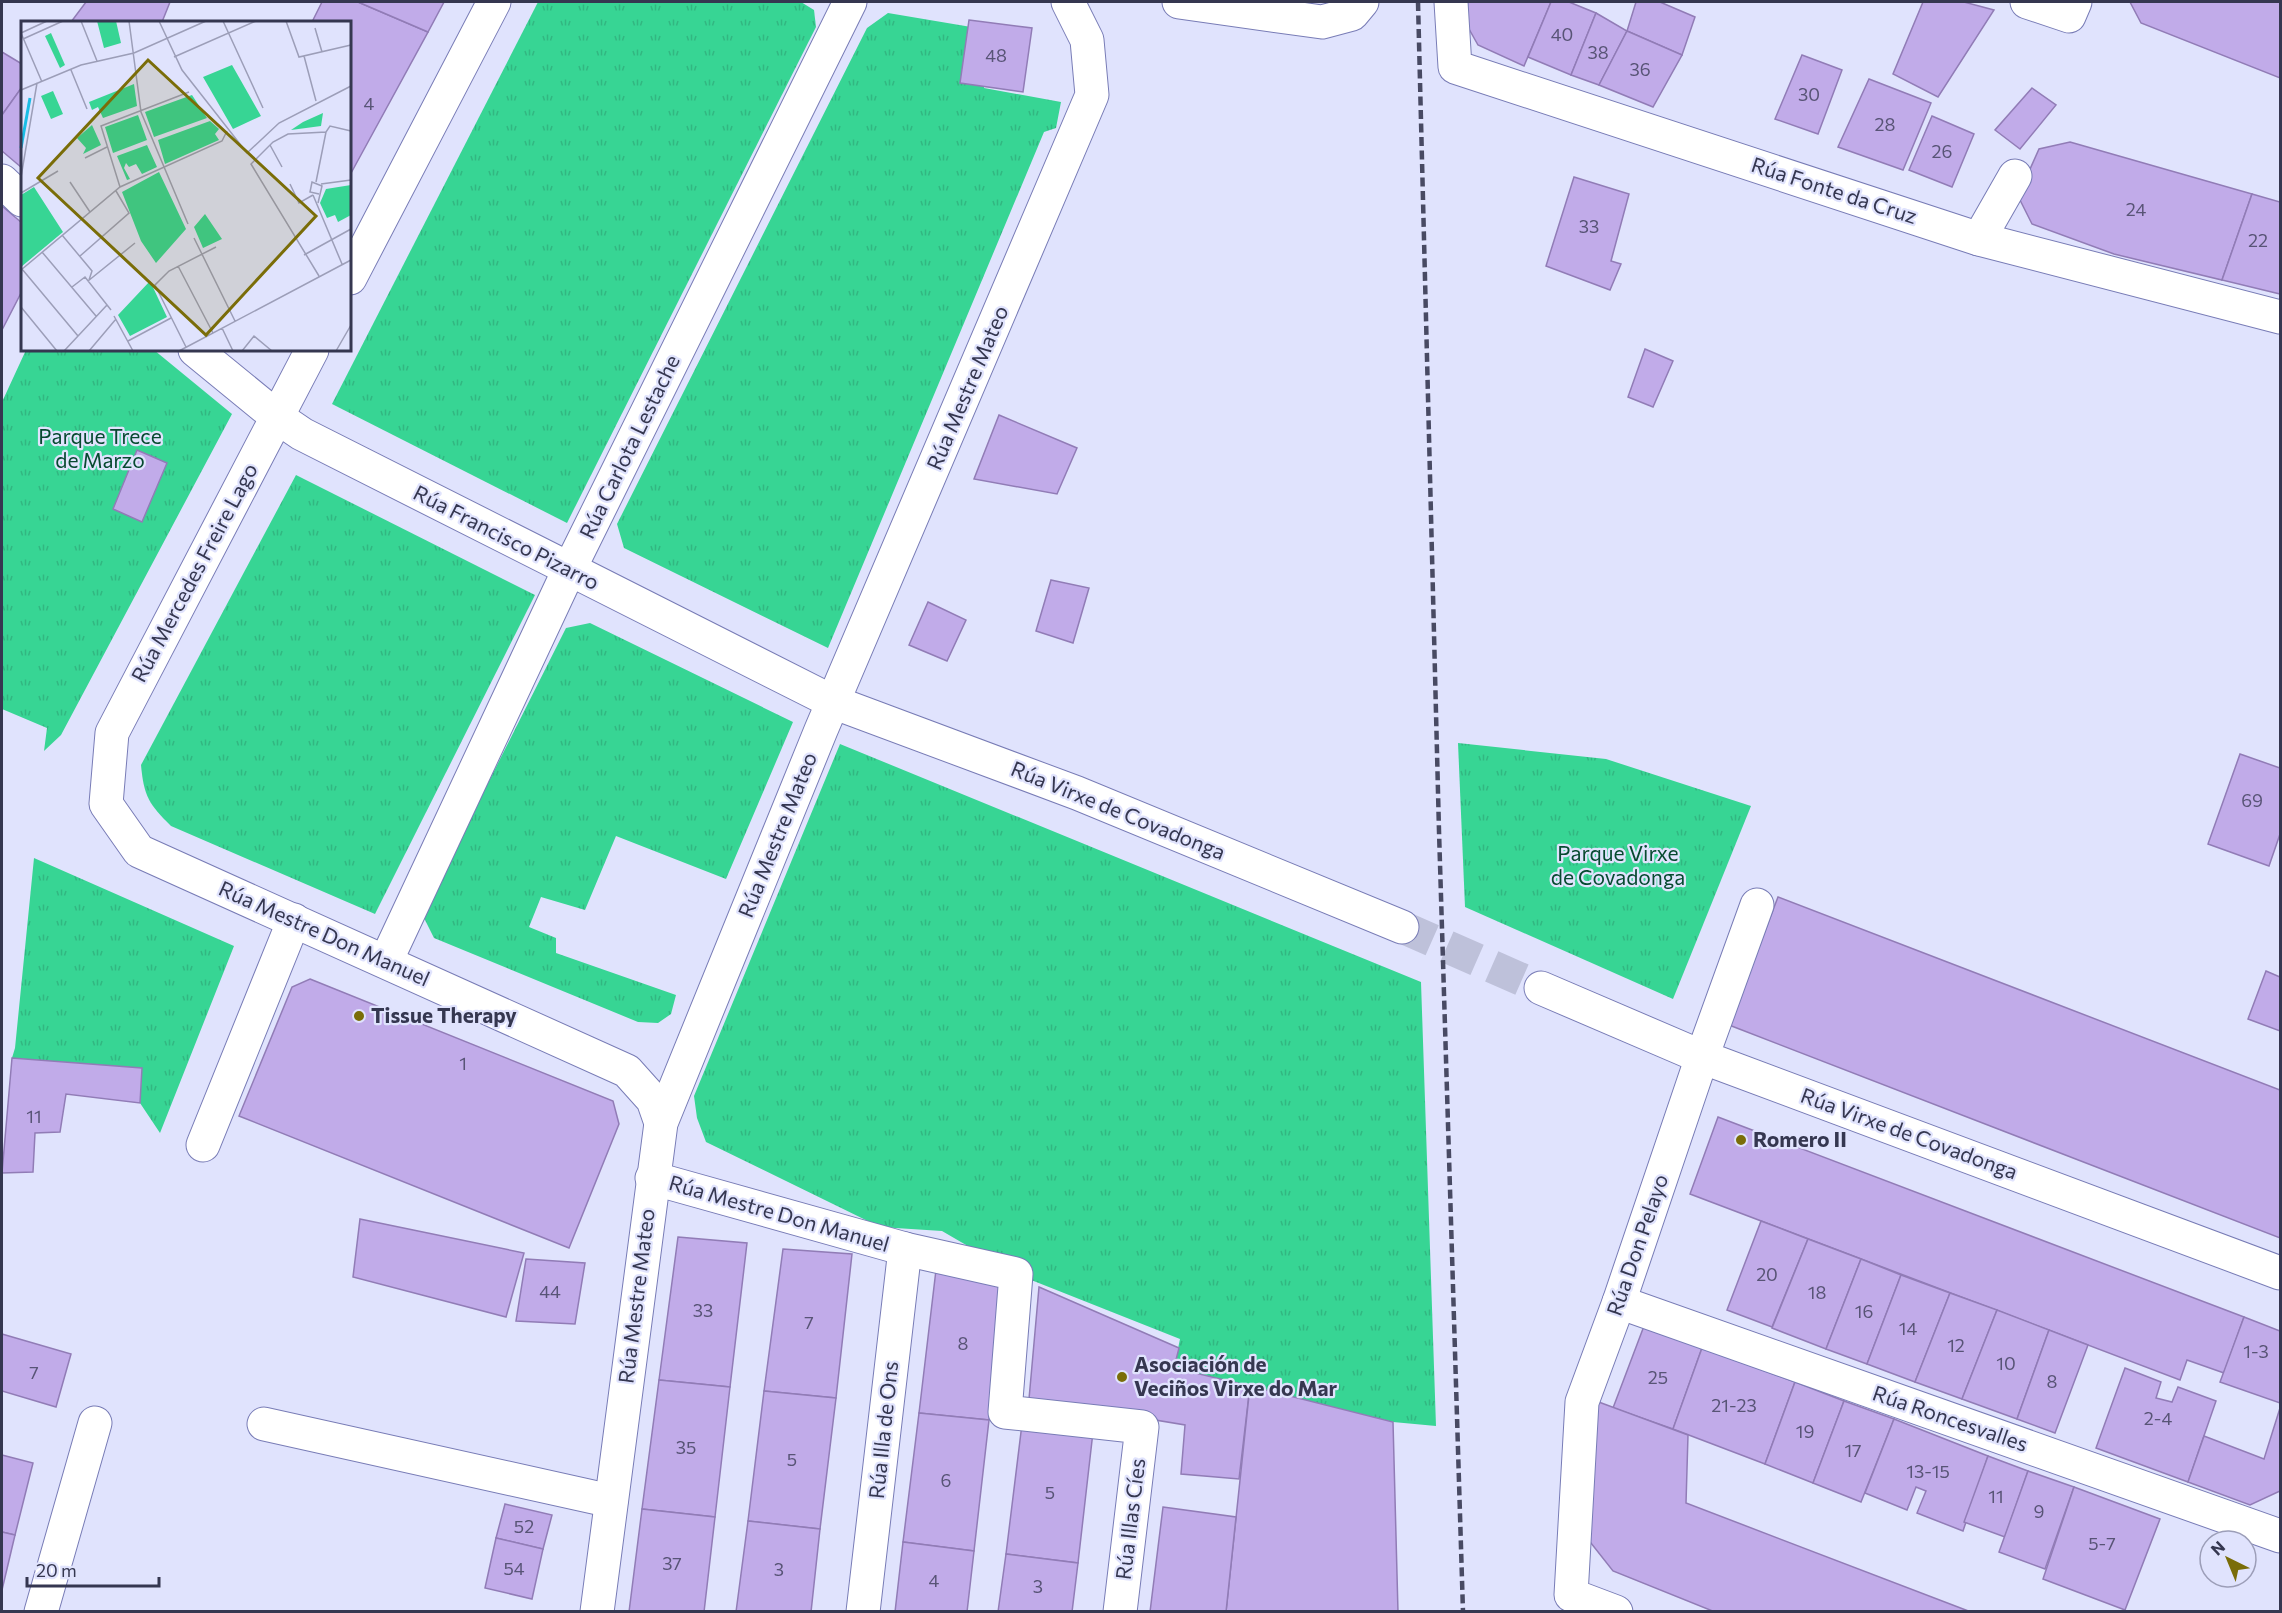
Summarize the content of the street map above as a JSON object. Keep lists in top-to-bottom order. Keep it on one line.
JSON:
{"streets":{"street":["Rúa Fonte da Cruz","Rúa Mestre Mateo","Rúa Carlota Lestache","Rúa Francisco Pizarro","Rúa Mercedes Freire Lago","Rúa Virxe de Covadonga","Rúa Mestre Don Manuel","Rúa Don Pelayo","Rúa Roncesvalles","Rúa Illa de Ons","Rúa Illas Cíes"]},"crossings":[["Rúa Mestre Mateo","Rúa Francisco Pizarro"],["Rúa Mestre Mateo","Rúa Virxe de Covadonga"],["Rúa Mestre Mateo","Rúa Mestre Don Manuel"],["Rúa Carlota Lestache","Rúa Francisco Pizarro"],["Rúa Carlota Lestache","Rúa Mestre Don Manuel"],["Rúa Francisco Pizarro","Rúa Mercedes Freire Lago"],["Rúa Francisco Pizarro","Rúa Virxe de Covadonga"],["Rúa Mercedes Freire Lago","Rúa Mestre Don Manuel"],["Rúa Virxe de Covadonga","Rúa Don Pelayo"],["Rúa Mestre Don Manuel","Rúa Illa de Ons"],["Rúa Mestre Don Manuel","Rúa Illas Cíes"],["Rúa Don Pelayo","Rúa Roncesvalles"]],"parks":["Parque Trece de Marzo","Parque Virxe de Covadonga"],"places":["Tissue Therapy","Romero II","Asociación de Veciños Virxe do Mar"],"house_numbers":["40","38","48","36","30","4","28","26","24","33","22","69","1","11","20","44","18","33","16","7","14","8","12","1-3","10","7","25","8","21-23","2-4","19","35","17","5","13-15","6","5","11","9","52","5-7","37","54","3","4","3"],"scale_bar":"20 m","north":"top left"}
